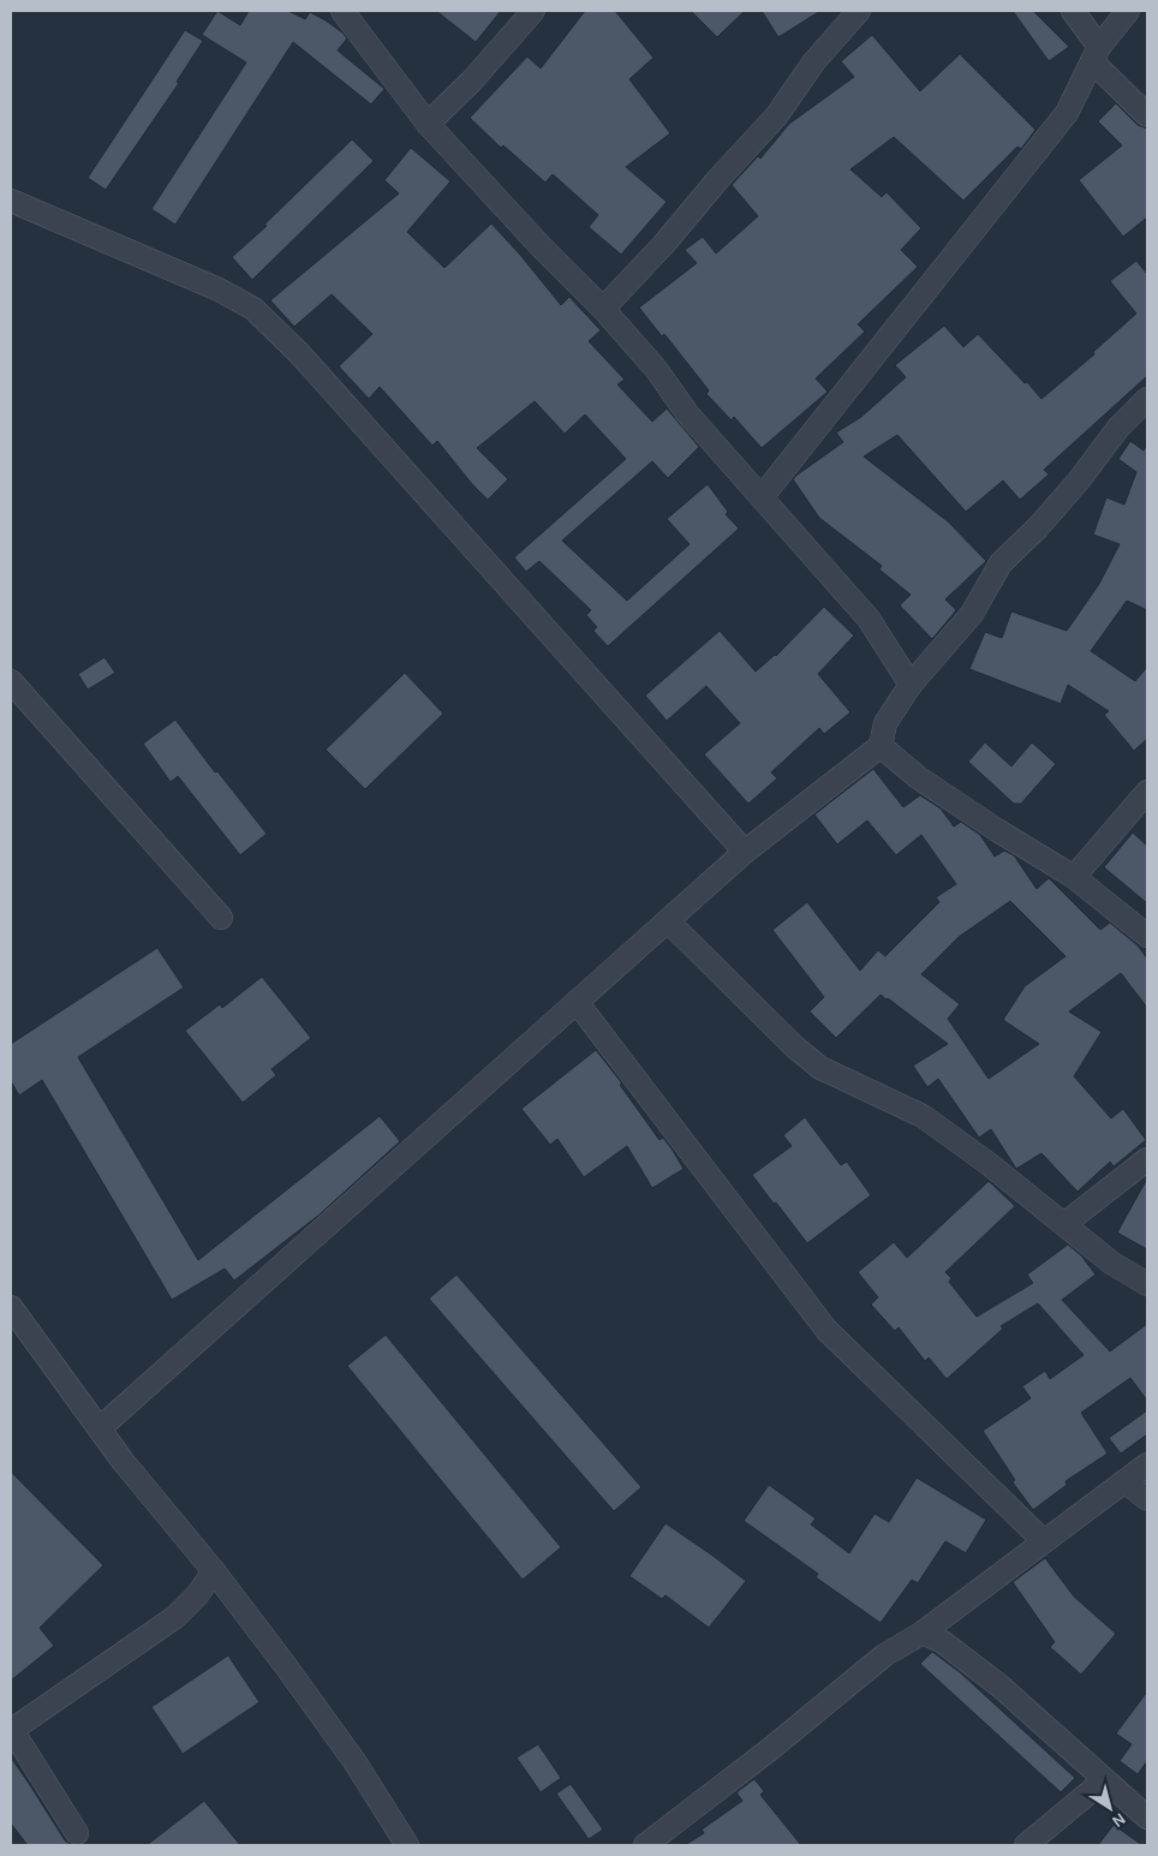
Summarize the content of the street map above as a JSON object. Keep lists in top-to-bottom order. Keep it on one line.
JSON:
{"north":"bottom right"}
